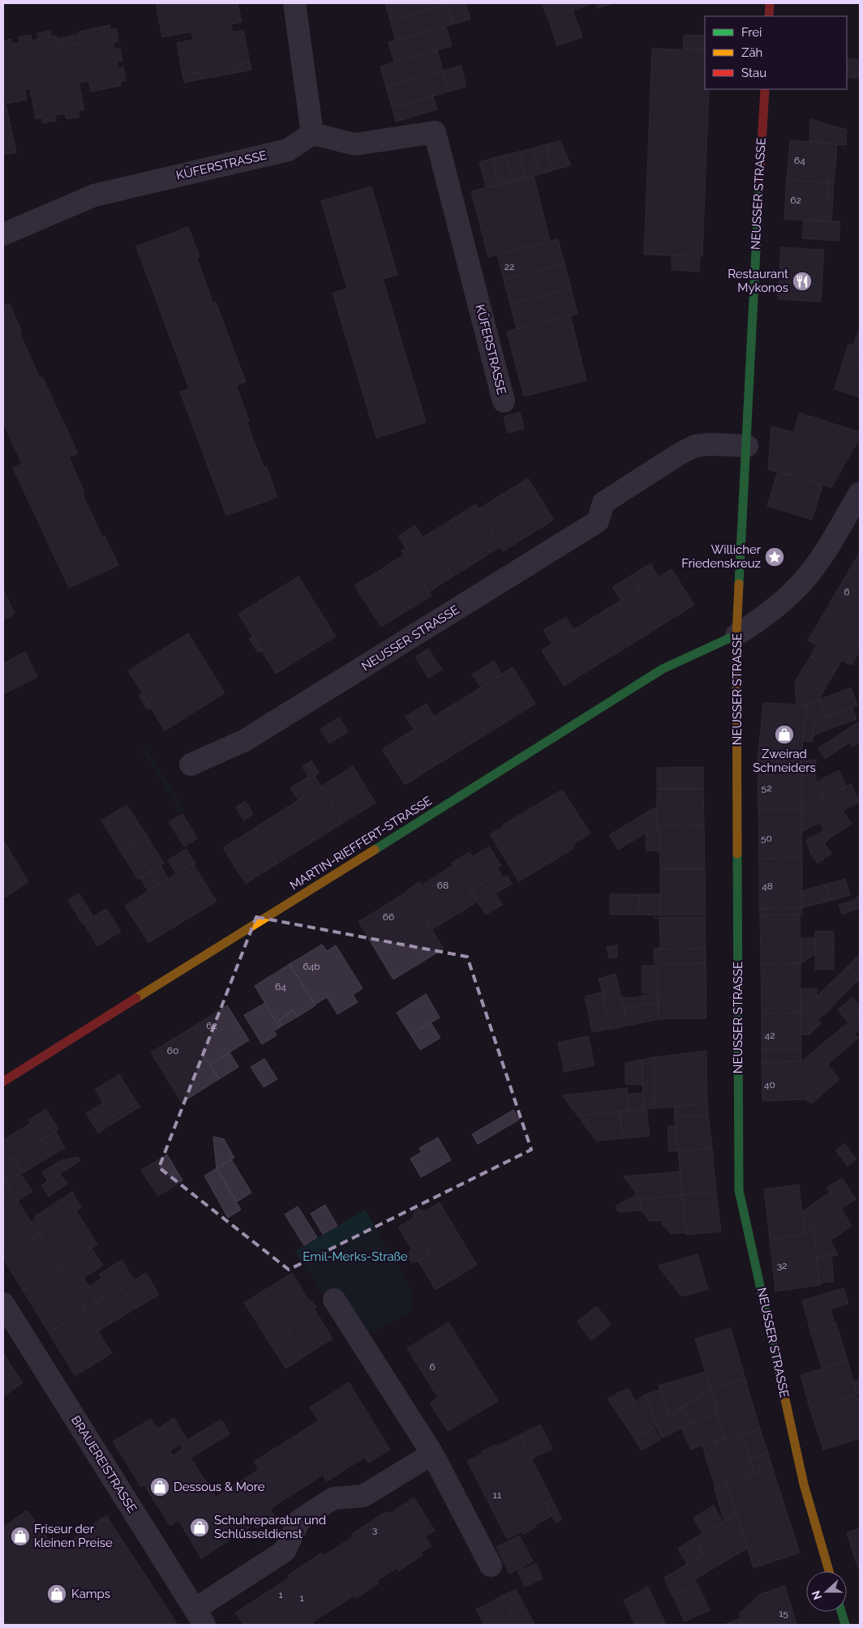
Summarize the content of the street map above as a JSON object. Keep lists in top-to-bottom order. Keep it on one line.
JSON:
{"streets":{"street":["KÜFERSTRASSE","NEUSSER STRASSE","MARTIN-RIEFFERT-STRASSE","BRAUEREISTRASSE"]},"crossings":[["NEUSSER STRASSE","MARTIN-RIEFFERT-STRASSE"]],"parks":["Emil-Merks-Straße"],"places":{"restaurant":["Restaurant Mykonos"],"place":["Willicher Friedenskreuz"],"shop":["Zweirad Schneiders","Dessous & More","Schuhreparatur und Schlüsseldienst","Friseur der kleinen Preise","Kamps"]},"house_numbers":["64","62","22","6","52","50","68","48","66","64b","64","62","42","60","40","32","6","11","3","1","1","15"],"legend":["Frei","Zäh","Stau"],"north":"left"}
